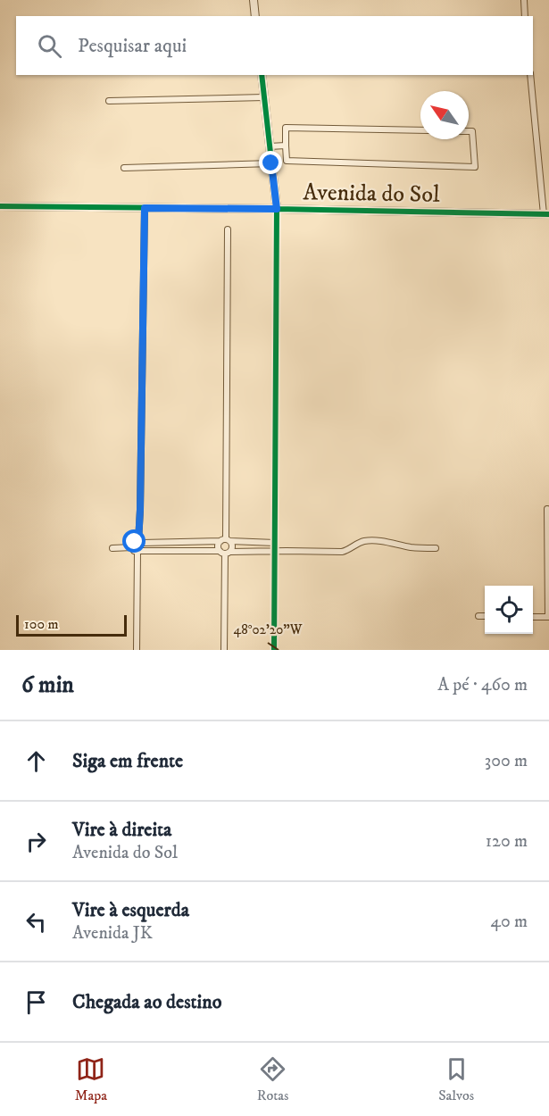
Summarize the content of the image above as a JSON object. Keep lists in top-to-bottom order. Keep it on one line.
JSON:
{"streets":{"street":["Avenida do Sol"]},"scale_bar":"100 m","north":"top left","page":{"search":"Pesquisar aqui","scale":"100 m","heading":["6 min","A pé · 460 m"],"list":[["Siga em frente","300 m"],["Vire à direita","Avenida do Sol","120 m"],["Vire à esquerda","Avenida JK","40 m"],"Chegada ao destino"],"nav":["Mapa","Rotas","Salvos"]},"coordinates":["48°02'20\"W"]}
